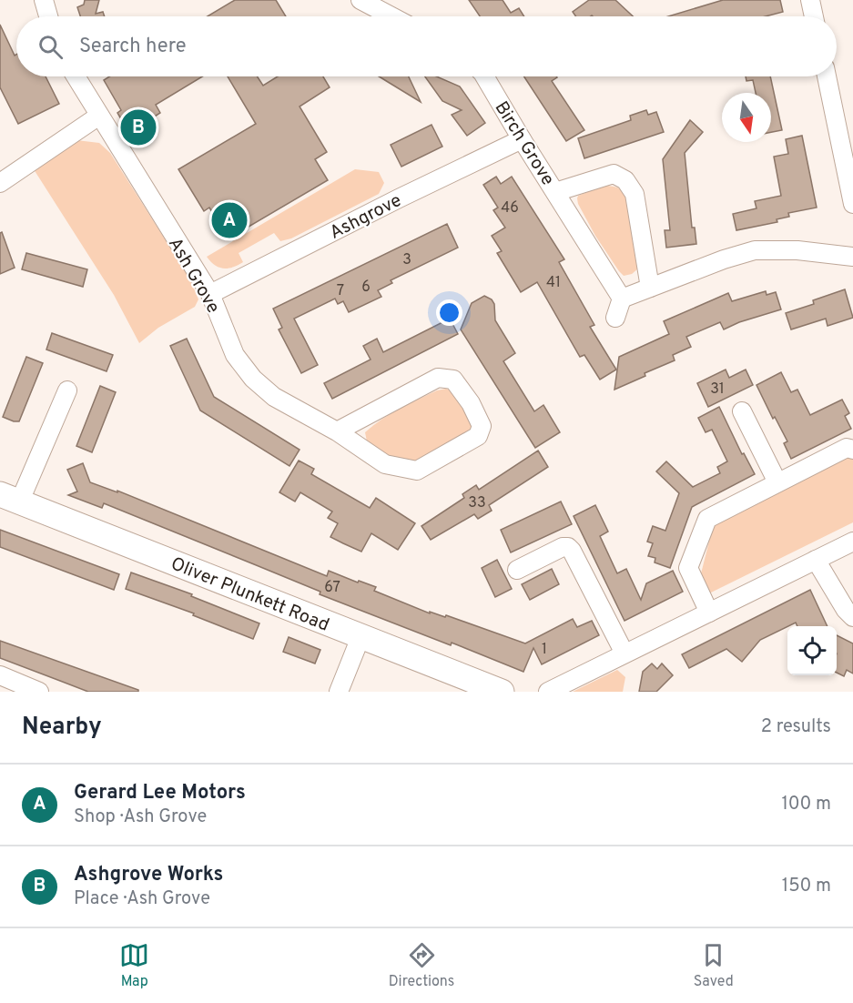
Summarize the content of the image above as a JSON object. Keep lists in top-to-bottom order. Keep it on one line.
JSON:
{"streets":{"street":["Birch Grove","Ashgrove","Ash Grove","Oliver Plunkett Road"]},"crossings":[["Birch Grove","Ashgrove"],["Ashgrove","Ash Grove"]],"house_numbers":["46","3","41","6","7","31","33","67","1"],"north":"bottom","page":{"search":"Search here","pins":["B","A"],"heading":["Nearby","2 results"],"list":[{"mark":"A","name":"Gerard Lee Motors","note":"Shop · Ash Grove","value":"100 m"},{"mark":"B","name":"Ashgrove Works","note":"Place · Ash Grove","value":"150 m"}],"nav":["Map","Directions","Saved"]}}
